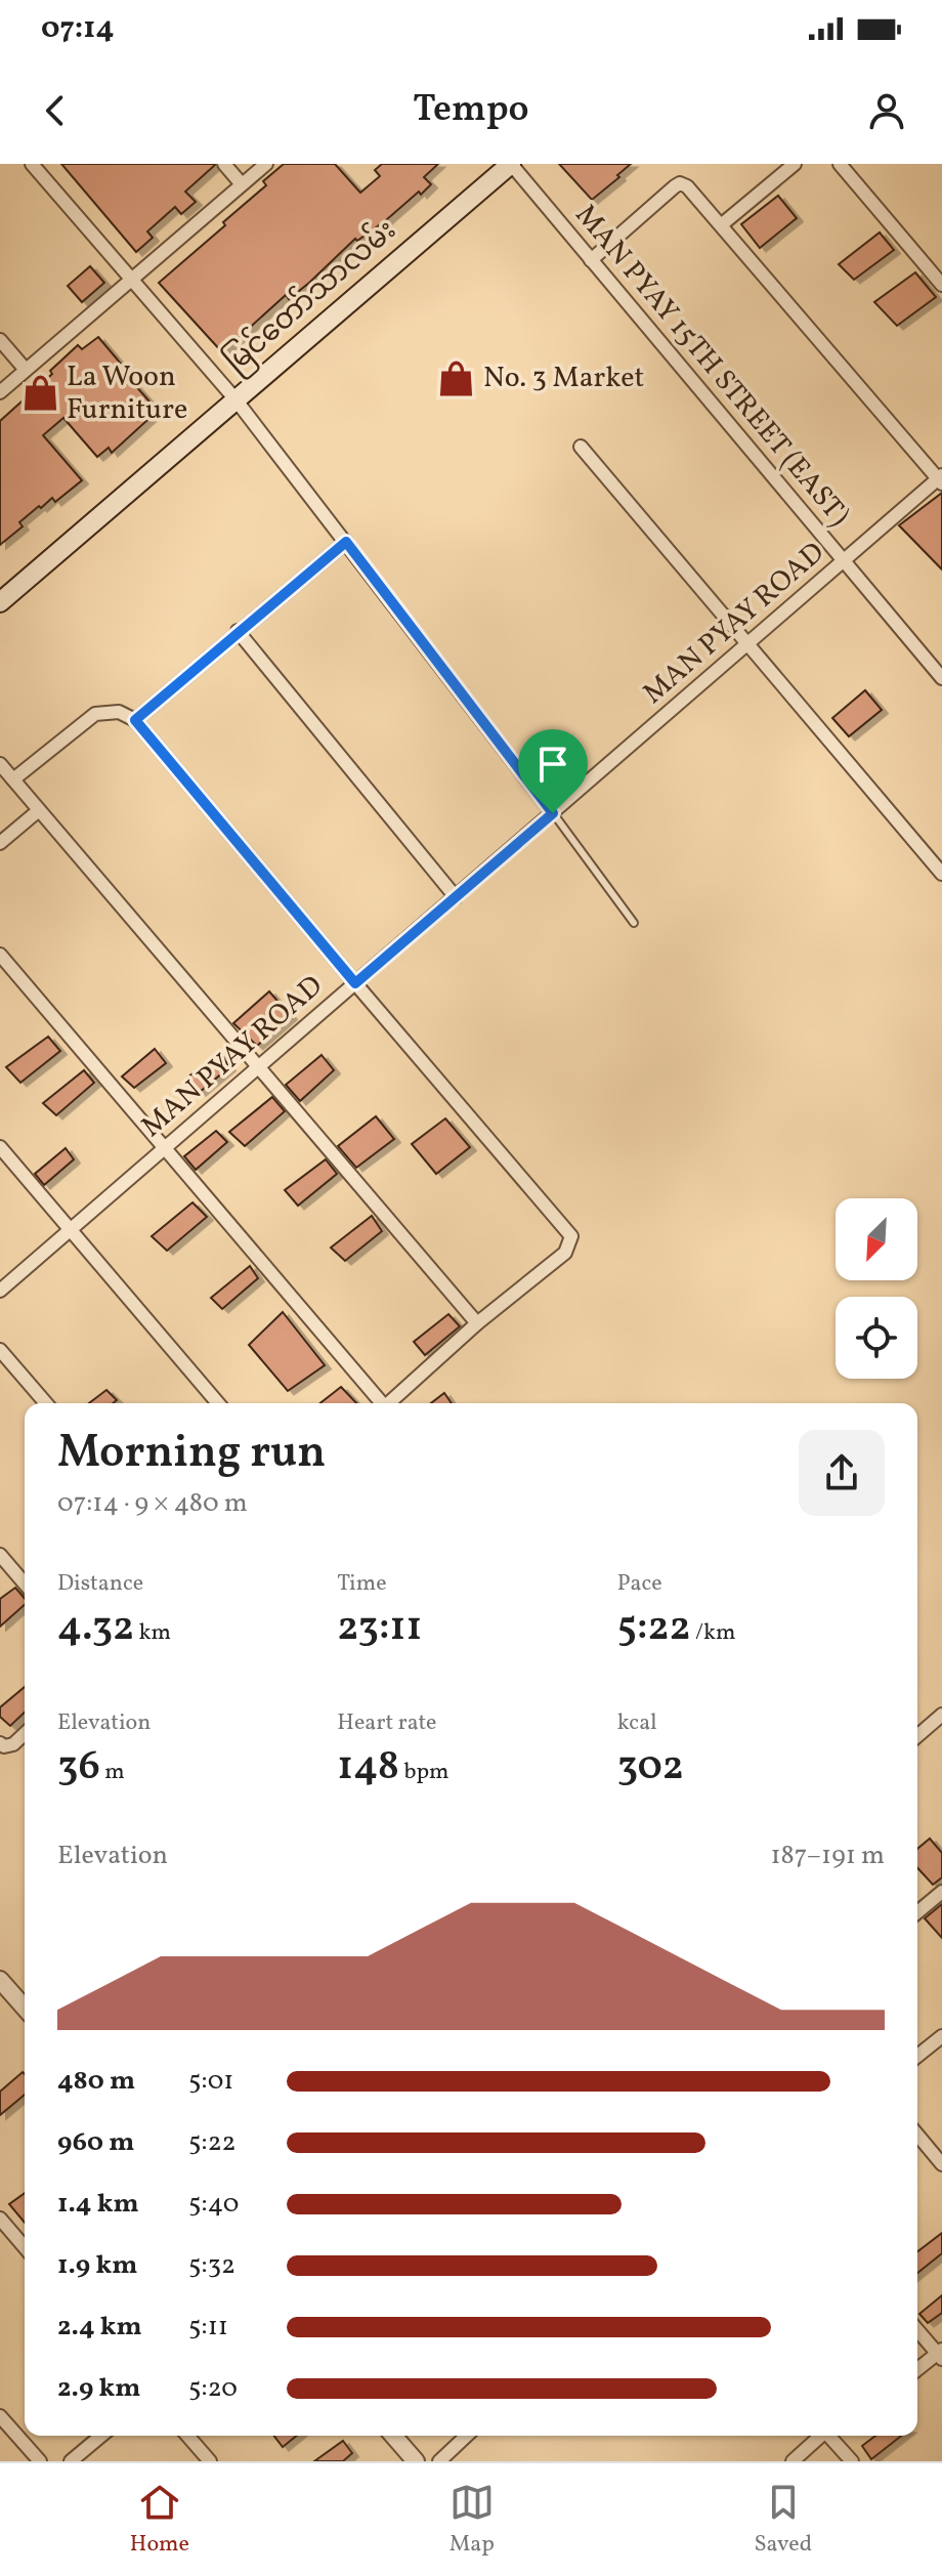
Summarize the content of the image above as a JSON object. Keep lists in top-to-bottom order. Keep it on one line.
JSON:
{"streets":{"main road":["မြင်တော်သာလမ်း"],"street":["MAN PYAY 15TH STREET (EAST)","MAN PYAY ROAD"]},"crossings":[["မြင်တော်သာလမ်း","MAN PYAY 15TH STREET (EAST)"],["MAN PYAY 15TH STREET (EAST)","MAN PYAY ROAD"]],"places":{"shop":["No. 3 Market","La Woon Furniture"]},"north":"bottom left","page":{"status":"07:14","header":"Tempo","heading":["Morning run","07:14 · 9 × 480 m"],"stats":[["Distance","4.32 km"],["Time","23:11"],["Pace","5:22 /km"],["Elevation","36 m"],["Heart rate","148 bpm"],["kcal","302"]],"chart":["Elevation","187–191 m"],"list":[{"name":"480 m","note":"5:01"},{"name":"960 m","note":"5:22"},{"name":"1.4 km","note":"5:40"},{"name":"1.9 km","note":"5:32"},{"name":"2.4 km","note":"5:11"},{"name":"2.9 km","note":"5:20"}],"tabs":["Home","Map","Saved"]}}
